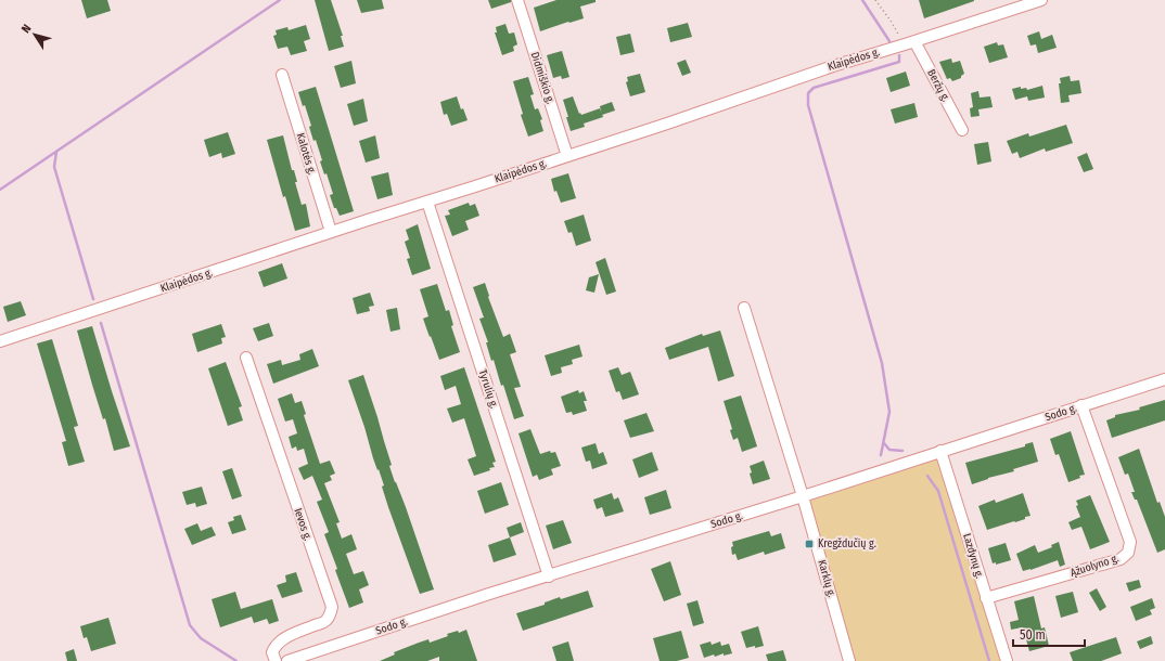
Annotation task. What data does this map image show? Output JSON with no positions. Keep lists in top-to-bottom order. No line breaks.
{"streets":{"street":["Klaipėdos g.","Didmiškio g.","Beržų g.","Kalotės g.","Tyrulių g.","Sodo g.","Ievos g.","Lazdynų g.","Ąžuolyno g.","Karklų g."]},"crossings":[["Klaipėdos g.","Didmiškio g."],["Klaipėdos g.","Beržų g."],["Klaipėdos g.","Kalotės g."],["Klaipėdos g.","Tyrulių g."],["Tyrulių g.","Sodo g."],["Sodo g.","Lazdynų g."],["Sodo g.","Ąžuolyno g."],["Sodo g.","Karklų g."],["Lazdynų g.","Ąžuolyno g."]],"places":{"transit":["Kregždučių g."]},"scale_bar":"50 m","north":"top left"}
